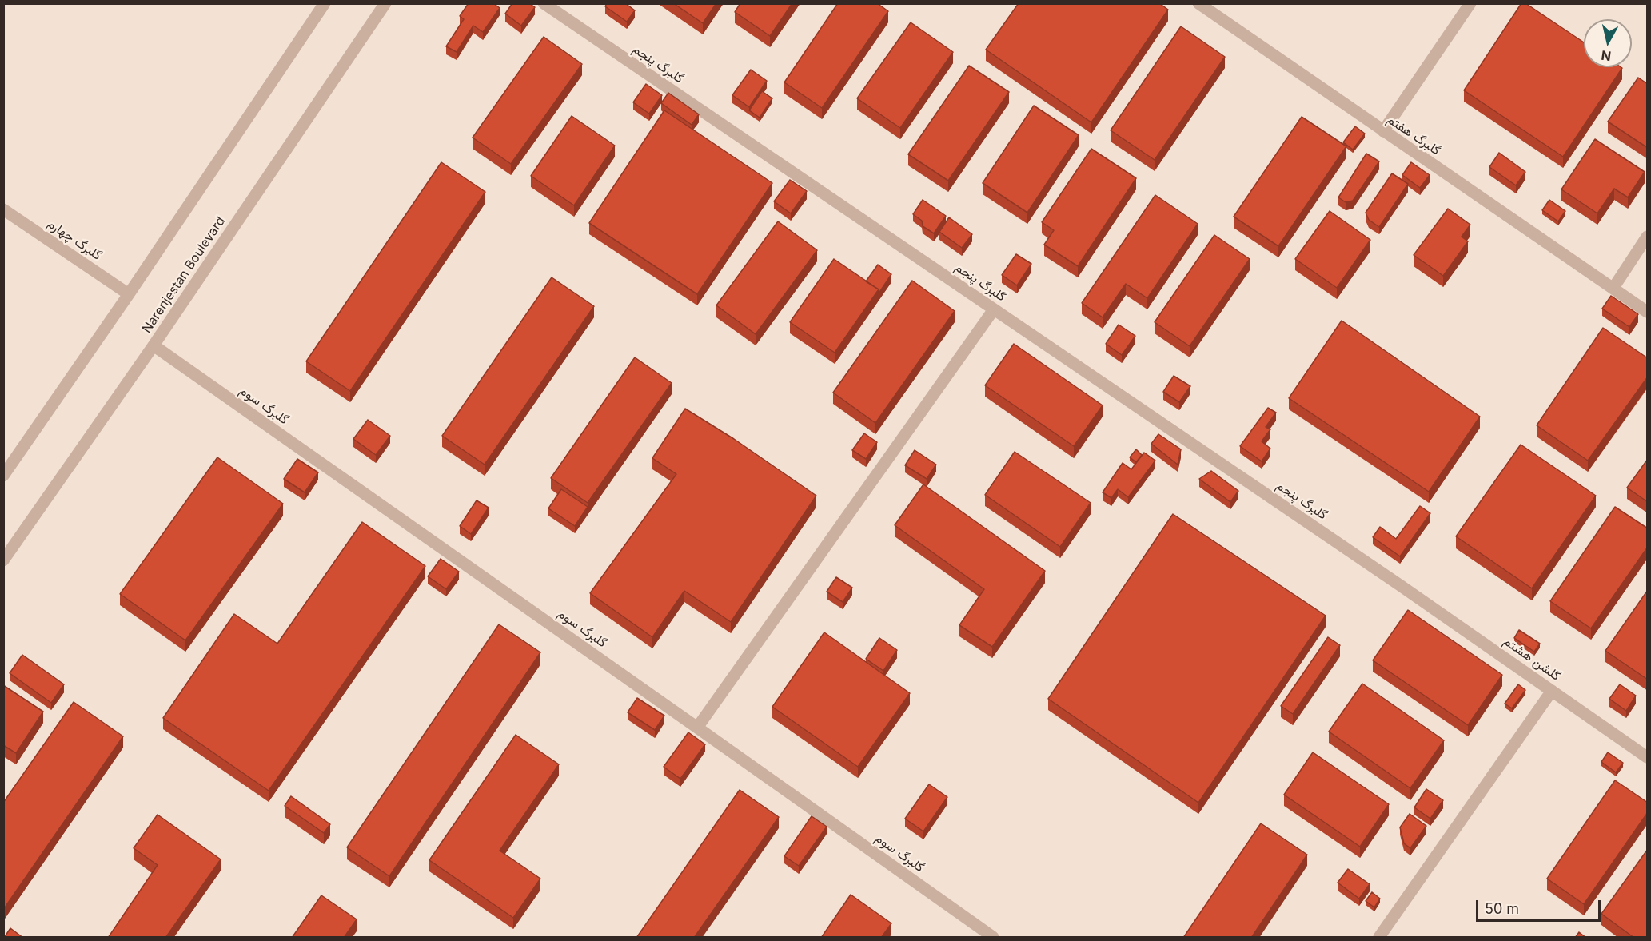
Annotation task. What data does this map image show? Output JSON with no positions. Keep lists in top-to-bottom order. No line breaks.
{"streets":{"street":["گلبرگ پنجم","گلبرگ هفتم","گلبرگ چهارم","Narenjestan Boulevard","گلبرگ سوم","گلشن هشتم"]},"crossings":[["گلبرگ پنجم","گلشن هشتم"],["Narenjestan Boulevard","گلبرگ سوم"]],"scale_bar":"50 m","north":"bottom"}
